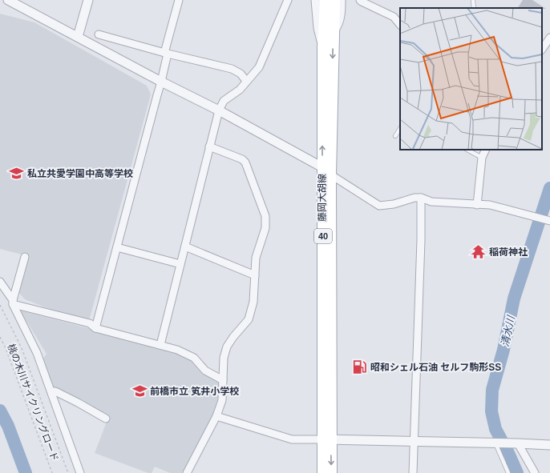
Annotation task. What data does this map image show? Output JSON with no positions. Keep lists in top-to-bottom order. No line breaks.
{"streets":{"main road":["藤岡大胡線","40"],"path":["桃の木川サイクリングロード"]},"water":["清水川"],"places":{"school or university":["私立共愛学園中高等学校","前橋市立 笂井小学校"],"temple":["稲荷神社"],"fuel station":["昭和シェル石油 セルフ駒形SS"]}}
